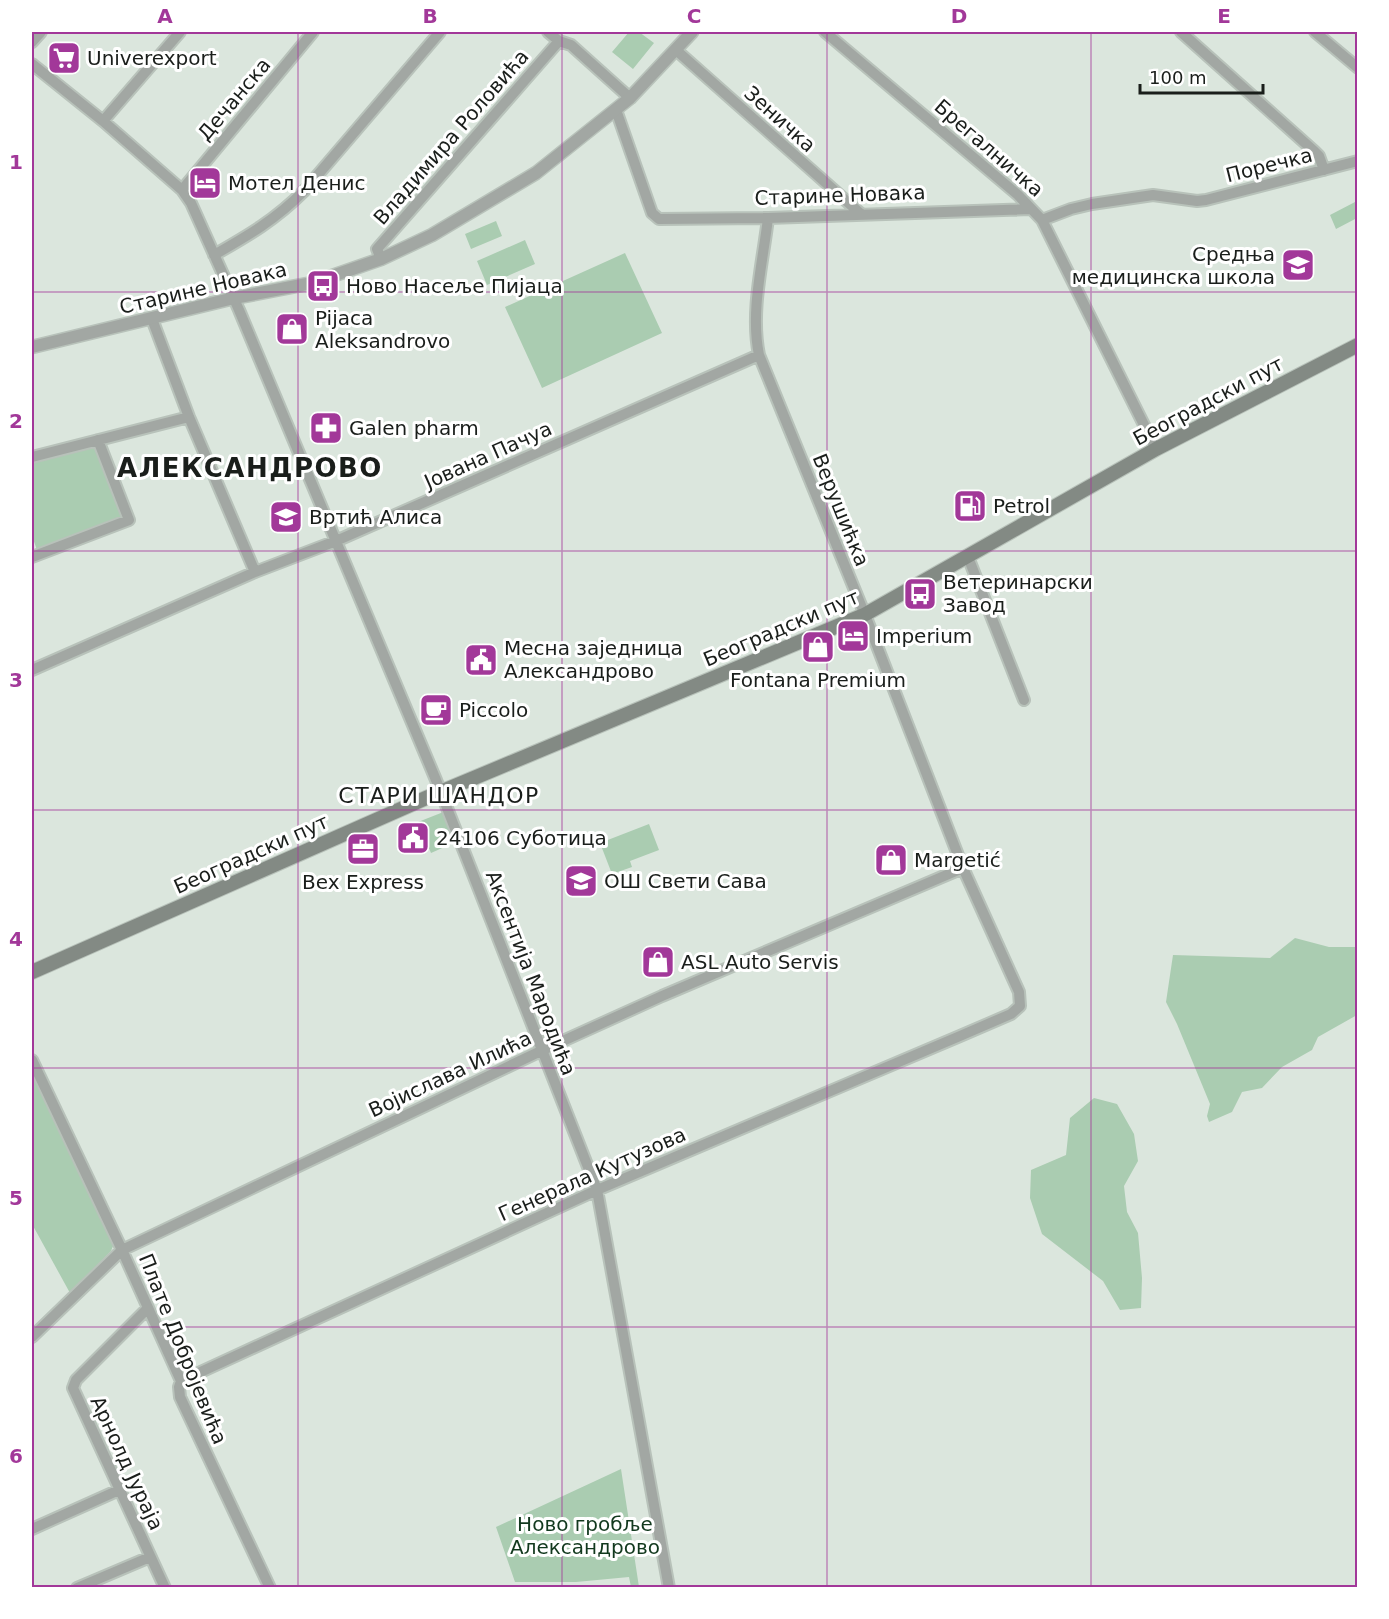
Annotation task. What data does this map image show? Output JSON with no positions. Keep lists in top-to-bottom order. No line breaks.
{"streets":{"main road":["Београдски пут"],"street":["Дечанска","Зеничка","Владимира Роловића","Брегалничка","Поречка","Старине Новака","Јована Пачуа","Верушићка","Аксентија Мародића","Војислава Илића","Генерала Кутузова","Плате Добројевића","Арнолд Јураја"]},"crossings":[["Дечанска","Аксентија Мародића"],["Зеничка","Старине Новака"],["Владимира Роловића","Старине Новака"],["Брегалничка","Поречка"],["Брегалничка","Старине Новака"],["Брегалничка","Београдски пут"],["Старине Новака","Верушићка"],["Старине Новака","Аксентија Мародића"],["Београдски пут","Верушићка"],["Београдски пут","Аксентија Мародића"],["Јована Пачуа","Верушићка"],["Јована Пачуа","Аксентија Мародића"],["Верушићка","Војислава Илића"],["Верушићка","Генерала Кутузова"],["Аксентија Мародића","Војислава Илића"],["Аксентија Мародића","Генерала Кутузова"],["Војислава Илића","Плате Добројевића"],["Генерала Кутузова","Плате Добројевића"],["Плате Добројевића","Арнолд Јураја"]],"districts":["АЛЕКСАНДРОВО","СТАРИ ШАНДОР"],"parks":["Ново гробље Александрово"],"places":{"supermarket":["Univerexport"],"hotel":["Мотел Денис","Imperium"],"school or university":["Средња медицинска школа","Вртић Алиса","ОШ Свети Сава"],"bus stop":["Ново Насеље Пијаца","Ветеринарски Завод"],"shop":["Pijaca Aleksandrovo","Fontana Premium","Margetić","ASL Auto Servis"],"pharmacy":["Galen pharm"],"fuel station":["Petrol"],"public building":["Месна заједница Александрово","24106 Суботица"],"cafe":["Piccolo"],"office":["Bex Express"]},"scale_bar":"100 m","grid":{"columns":["A","B","C","D","E"],"rows":["1","2","3","4","5","6"]}}
